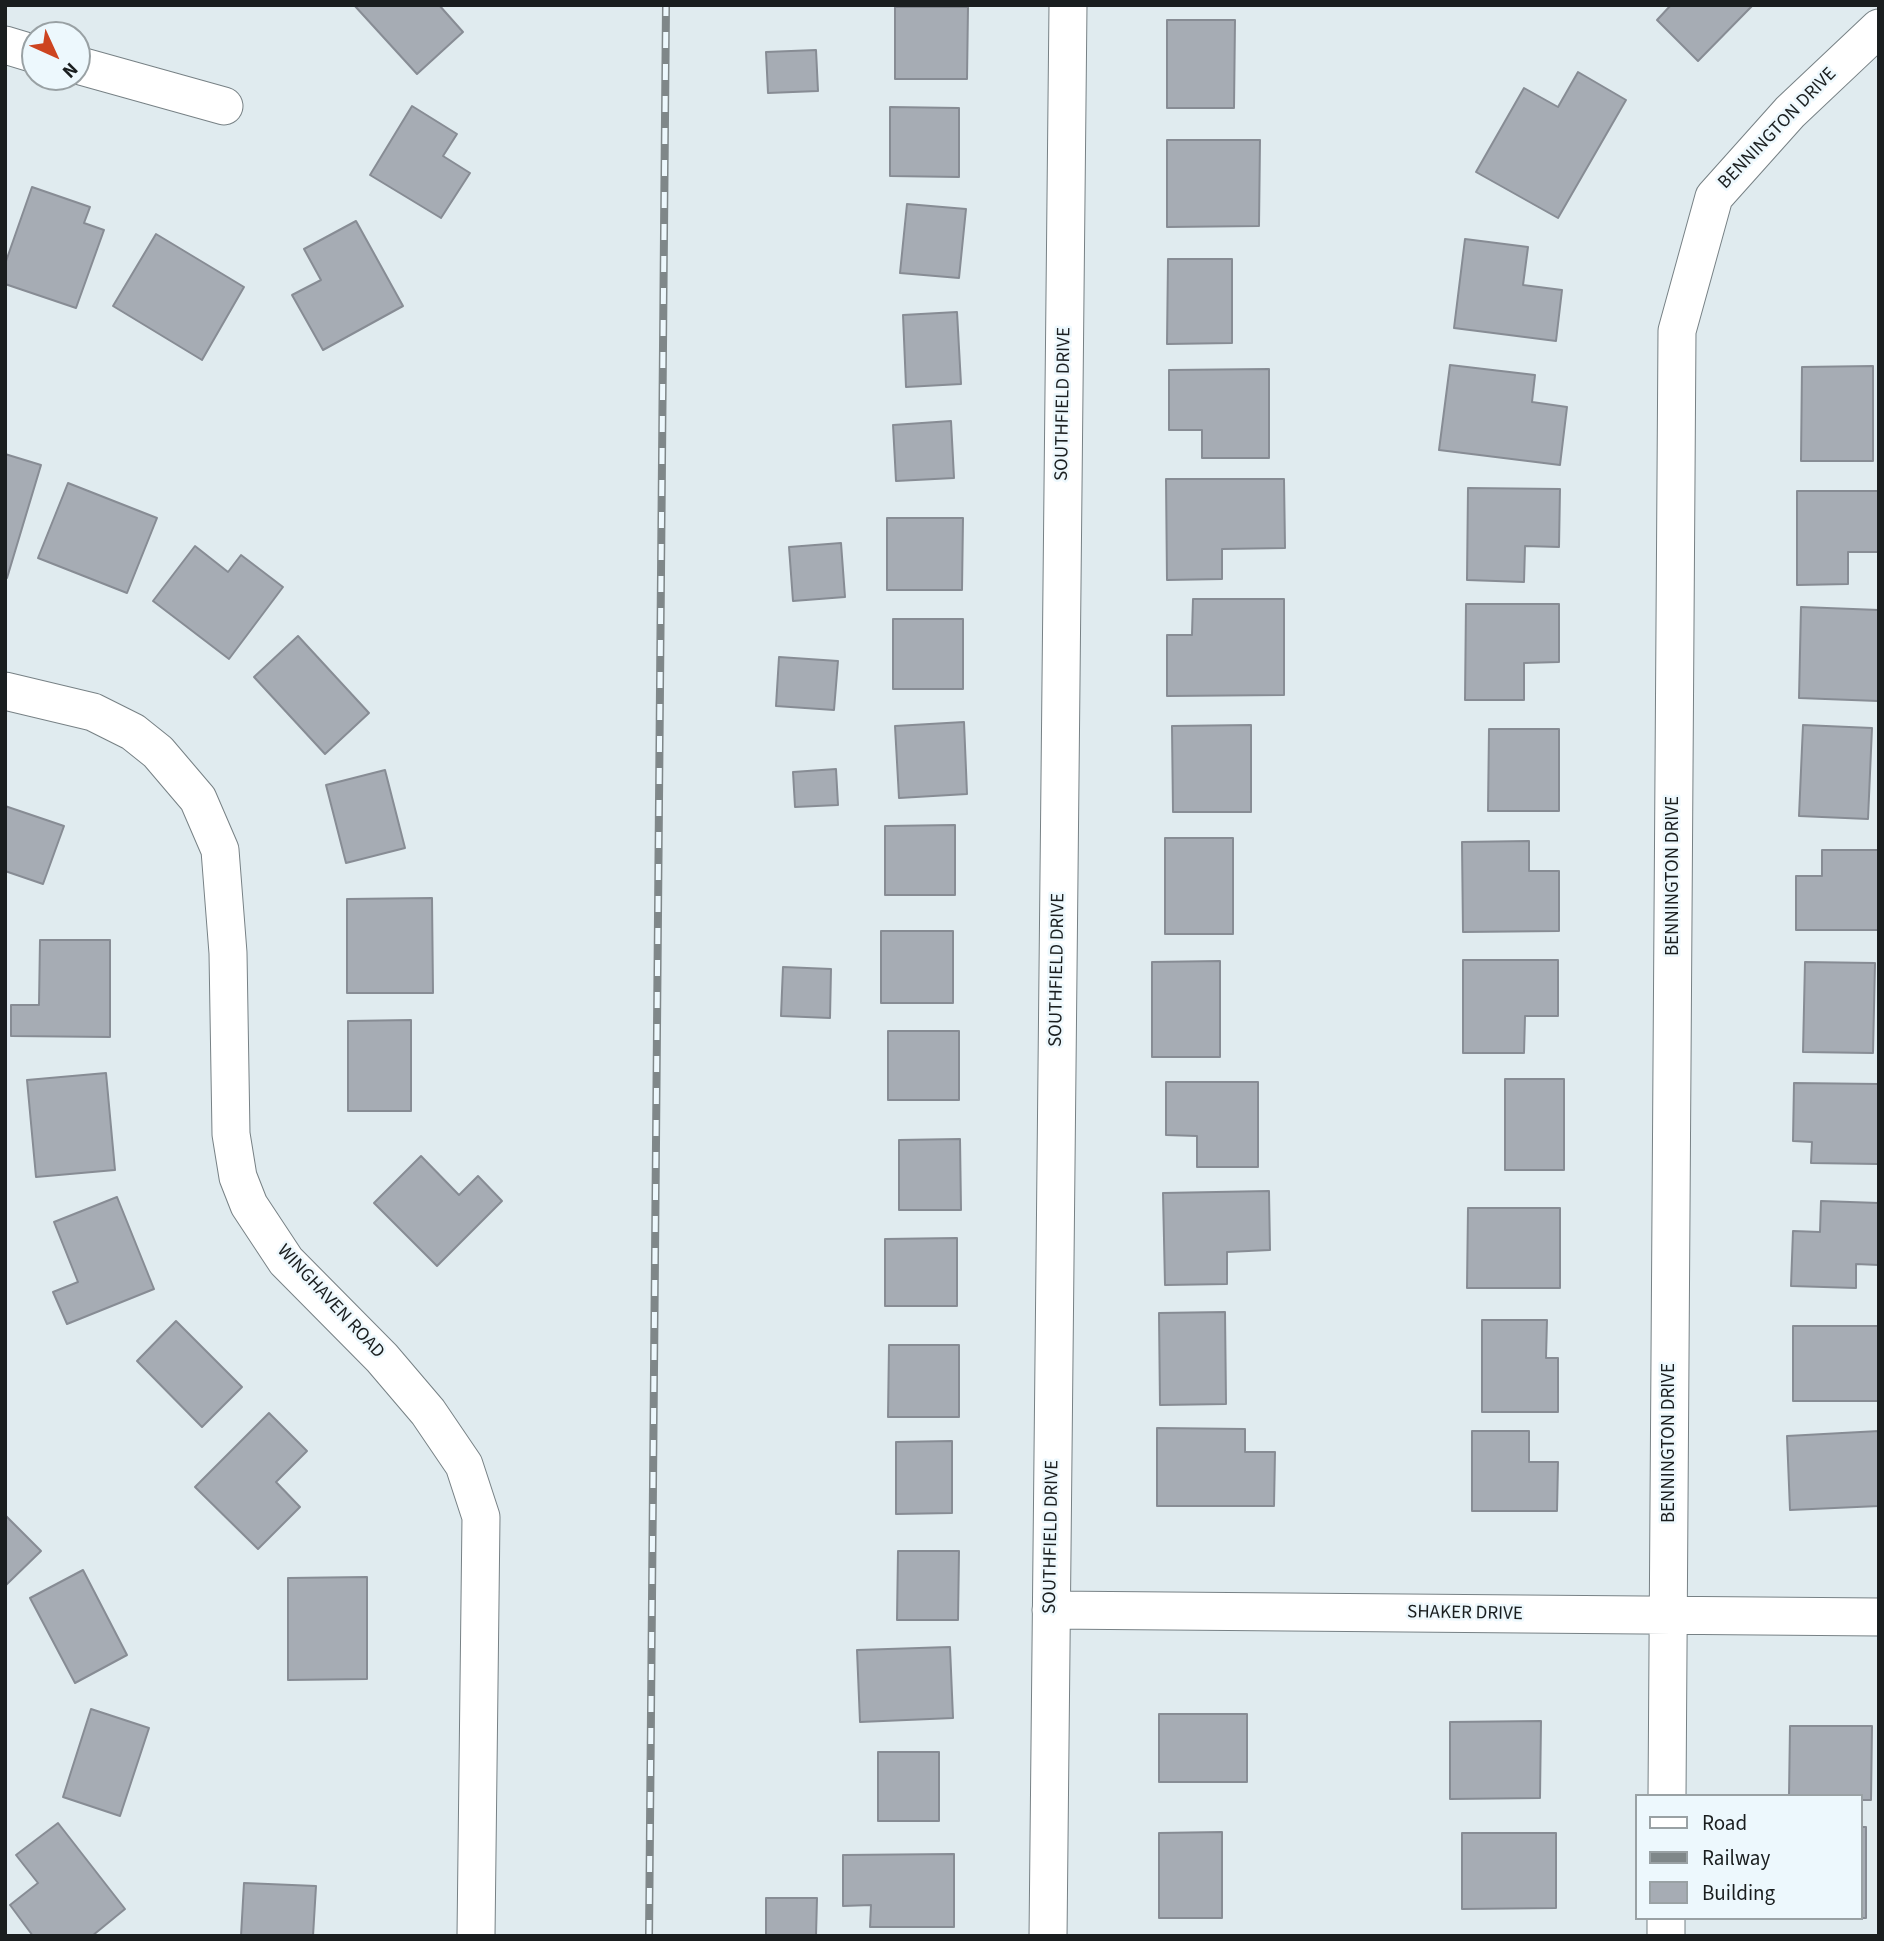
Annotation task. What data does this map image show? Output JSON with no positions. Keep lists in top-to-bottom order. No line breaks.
{"streets":{"street":["BENNINGTON DRIVE","SOUTHFIELD DRIVE","WINGHAVEN ROAD","SHAKER DRIVE"]},"crossings":[["BENNINGTON DRIVE","SHAKER DRIVE"],["SOUTHFIELD DRIVE","SHAKER DRIVE"]],"legend":["Road","Railway","Building"],"north":"bottom right"}
